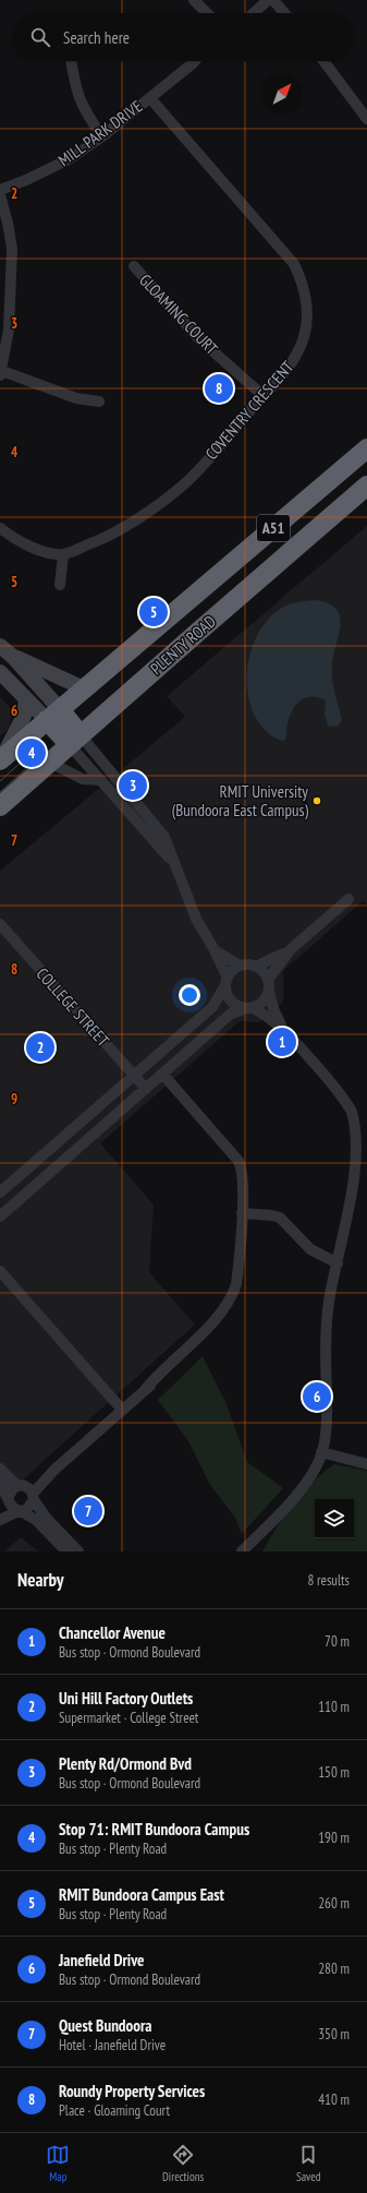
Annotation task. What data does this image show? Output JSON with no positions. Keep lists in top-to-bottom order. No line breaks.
{"streets":{"highway":["A51","PLENTY ROAD"],"street":["MILL PARK DRIVE","GLOAMING COURT","COVENTRY CRESCENT","COLLEGE STREET"]},"crossings":[["MILL PARK DRIVE","COVENTRY CRESCENT"],["GLOAMING COURT","COVENTRY CRESCENT"]],"places":["RMIT University (Bundoora East Campus)"],"north":"top right","page":{"search":"Search here","pins":["8","5","4","3","1","2","6","7"],"heading":["Nearby","8 results"],"list":[{"mark":"1","name":"Chancellor Avenue","note":"Bus stop · Ormond Boulevard","value":"70 m"},{"mark":"2","name":"Uni Hill Factory Outlets","note":"Supermarket · College Street","value":"110 m"},{"mark":"3","name":"Plenty Rd/Ormond Bvd","note":"Bus stop · Ormond Boulevard","value":"150 m"},{"mark":"4","name":"Stop 71: RMIT Bundoora Campus","note":"Bus stop · Plenty Road","value":"190 m"},{"mark":"5","name":"RMIT Bundoora Campus East","note":"Bus stop · Plenty Road","value":"260 m"},{"mark":"6","name":"Janefield Drive","note":"Bus stop · Ormond Boulevard","value":"280 m"},{"mark":"7","name":"Quest Bundoora","note":"Hotel · Janefield Drive","value":"350 m"},{"mark":"8","name":"Roundy Property Services","note":"Place · Gloaming Court","value":"410 m"}],"nav":["Map","Directions","Saved"]},"grid":{"rows":["2","3","4","5","6","7","8","9"]}}
